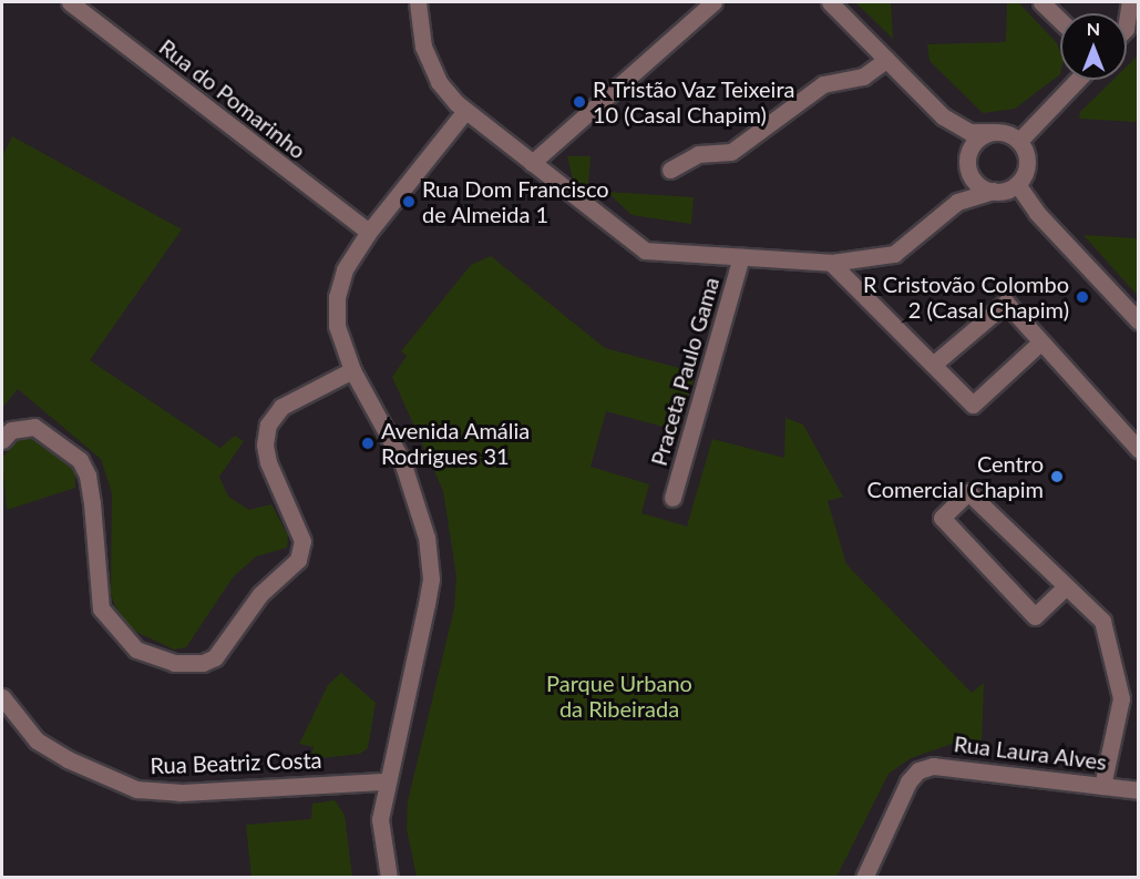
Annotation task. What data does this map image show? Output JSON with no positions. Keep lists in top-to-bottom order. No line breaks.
{"streets":{"street":["Rua do Pomarinho","Praceta Paulo Gama","Rua Laura Alves","Rua Beatriz Costa"]},"parks":["Parque Urbano da Ribeirada"],"places":["R Tristão Vaz Teixeira 10 (Casal Chapim)","Rua Dom Francisco de Almeida 1","R Cristovão Colombo 2 (Casal Chapim)","Avenida Amália Rodrigues 31","Centro Comercial Chapim"],"north":"top"}
